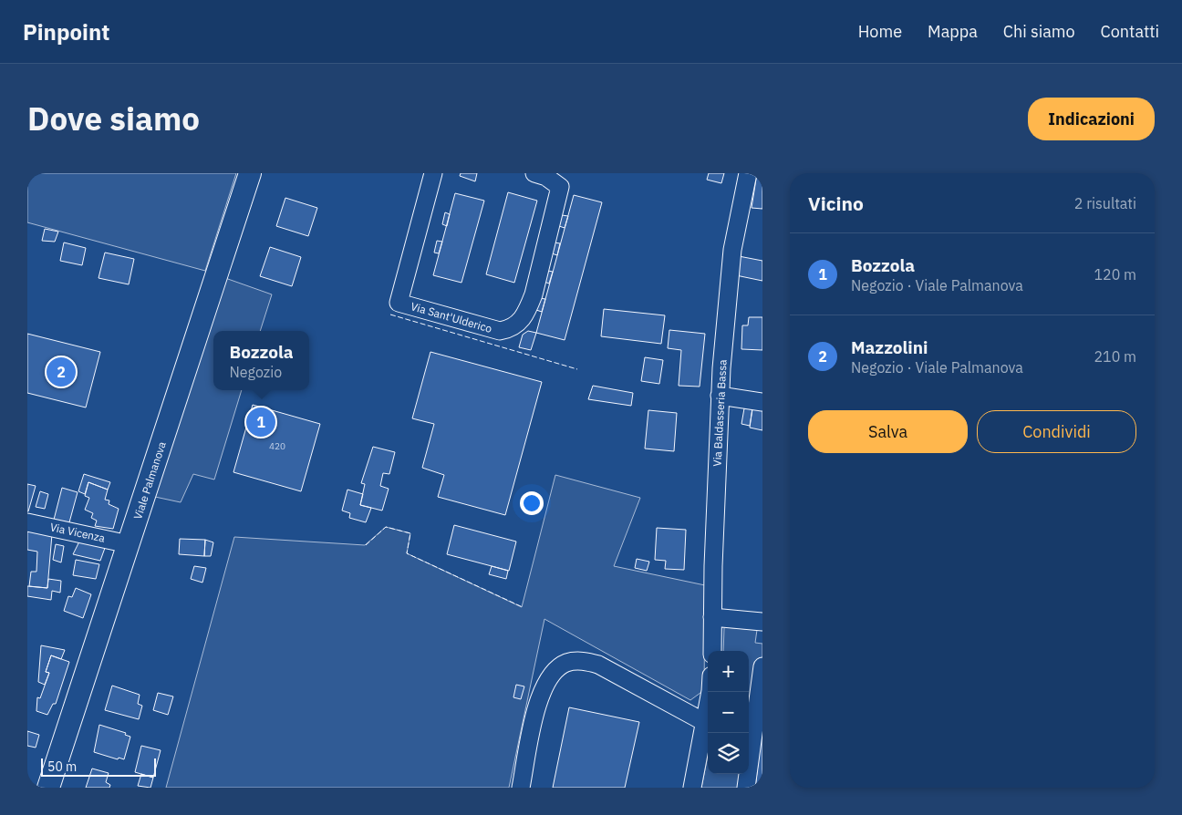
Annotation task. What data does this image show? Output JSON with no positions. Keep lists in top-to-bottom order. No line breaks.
{"streets":{"main road":["Viale Palmanova"],"street":["Via Sant'Ulderico","Via Baldasseria Bassa","Via Vicenza"]},"crossings":[["Viale Palmanova","Via Vicenza"]],"house_numbers":["420"],"scale_bar":"50 m","page":{"header":"Pinpoint","nav":["Home","Mappa","Chi siamo","Contatti"],"title":"Dove siamo","buttons":["Indicazioni",["Salva","Condividi"]],"heading":["Vicino","2 risultati"],"list":[{"mark":"1","name":"Bozzola","note":"Negozio · Viale Palmanova","value":"120 m"},{"mark":"2","name":"Mazzolini","note":"Negozio · Viale Palmanova","value":"210 m"}],"popup":["Bozzola","Negozio"],"pins":["2","1"],"map_buttons":["+","−"],"scale":"50 m"}}
